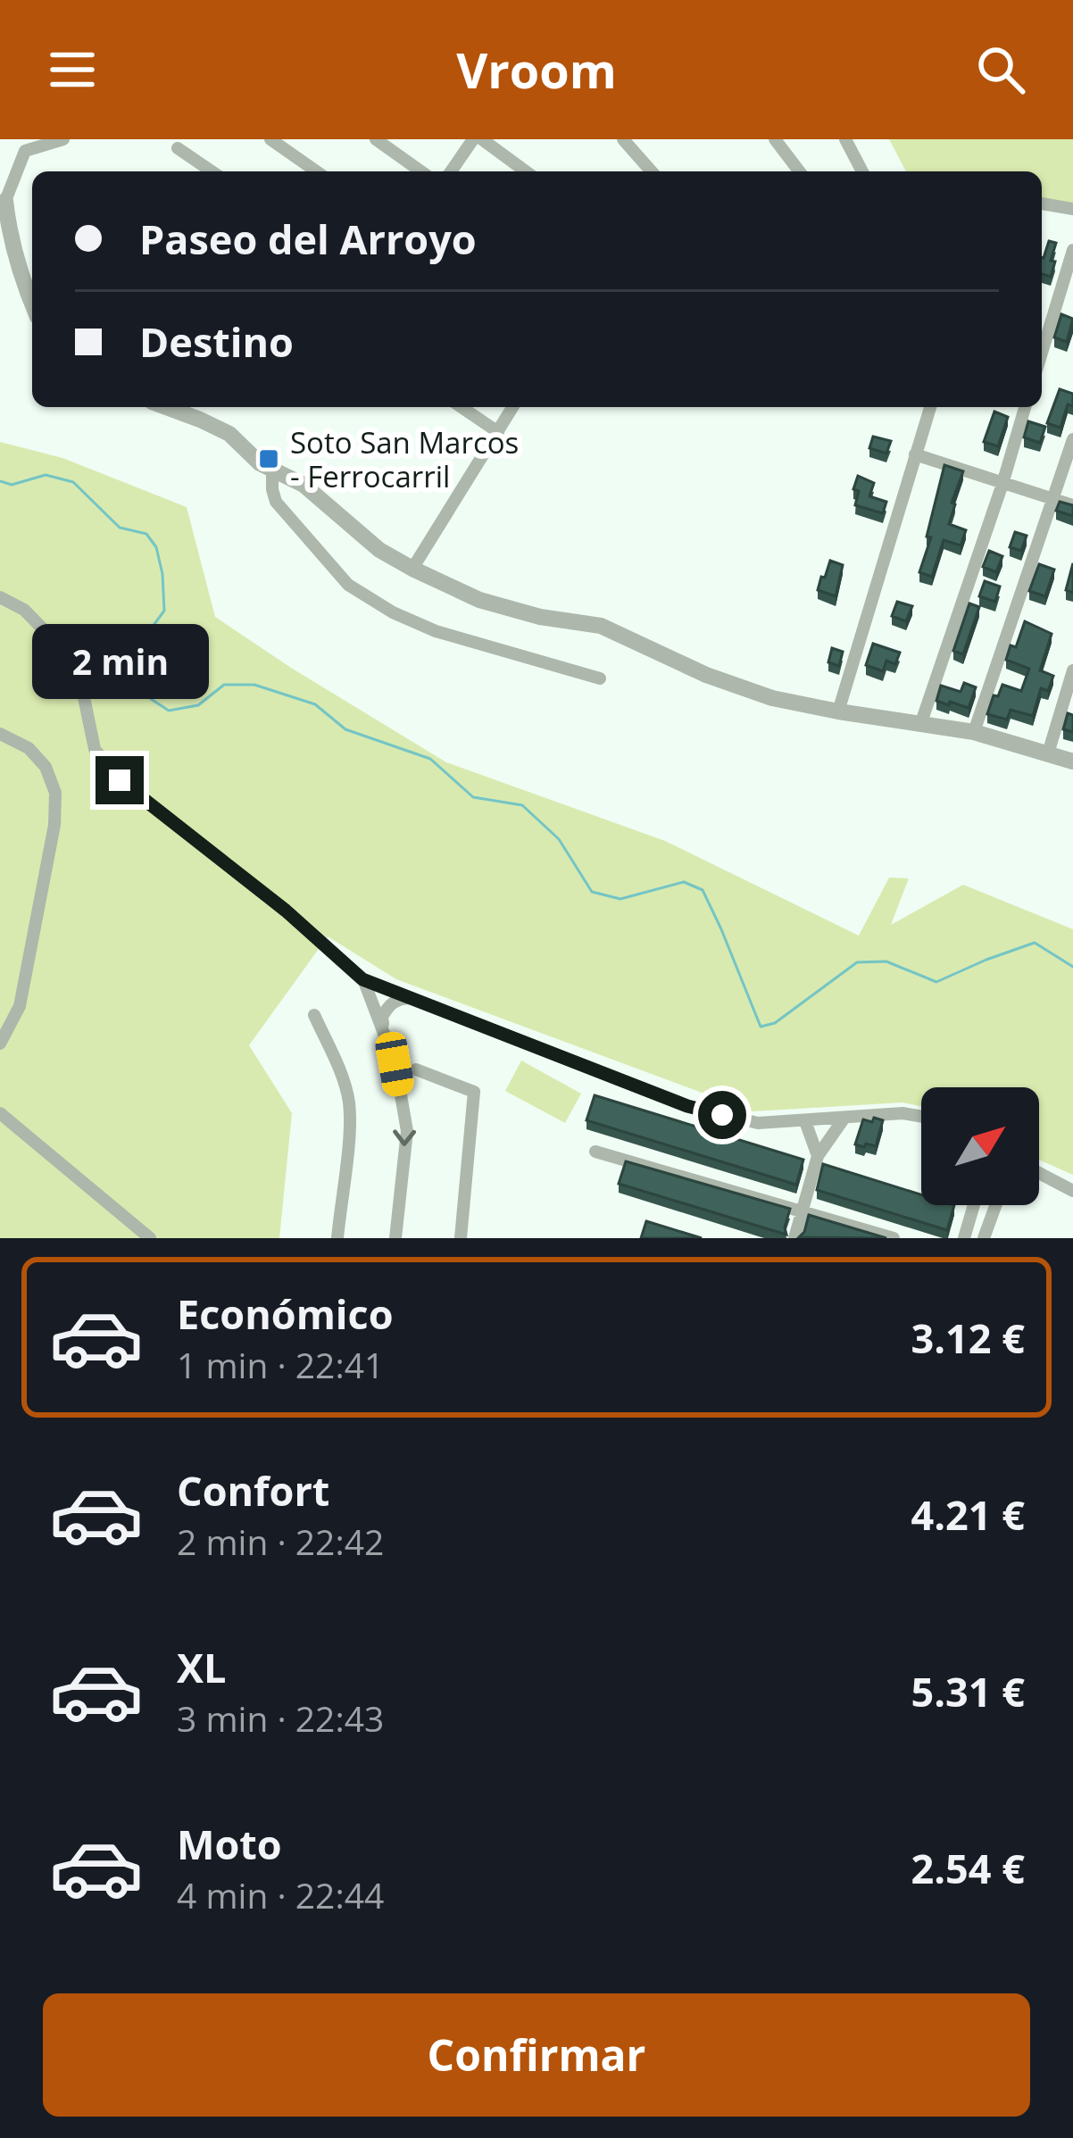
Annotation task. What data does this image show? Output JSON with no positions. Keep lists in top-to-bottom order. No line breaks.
{"places":{"transit":["Soto San Marcos - Ferrocarril"]},"north":"top right","page":{"header":"Vroom","banner":["Paseo del Arroyo","Destino"],"bubble":"2 min","list":[{"name":"Económico","note":"1 min · 22:41","value":"3.12 €"},{"name":"Confort","note":"2 min · 22:42","value":"4.21 €"},{"name":"XL","note":"3 min · 22:43","value":"5.31 €"},{"name":"Moto","note":"4 min · 22:44","value":"2.54 €"}],"buttons":"Confirmar"}}
